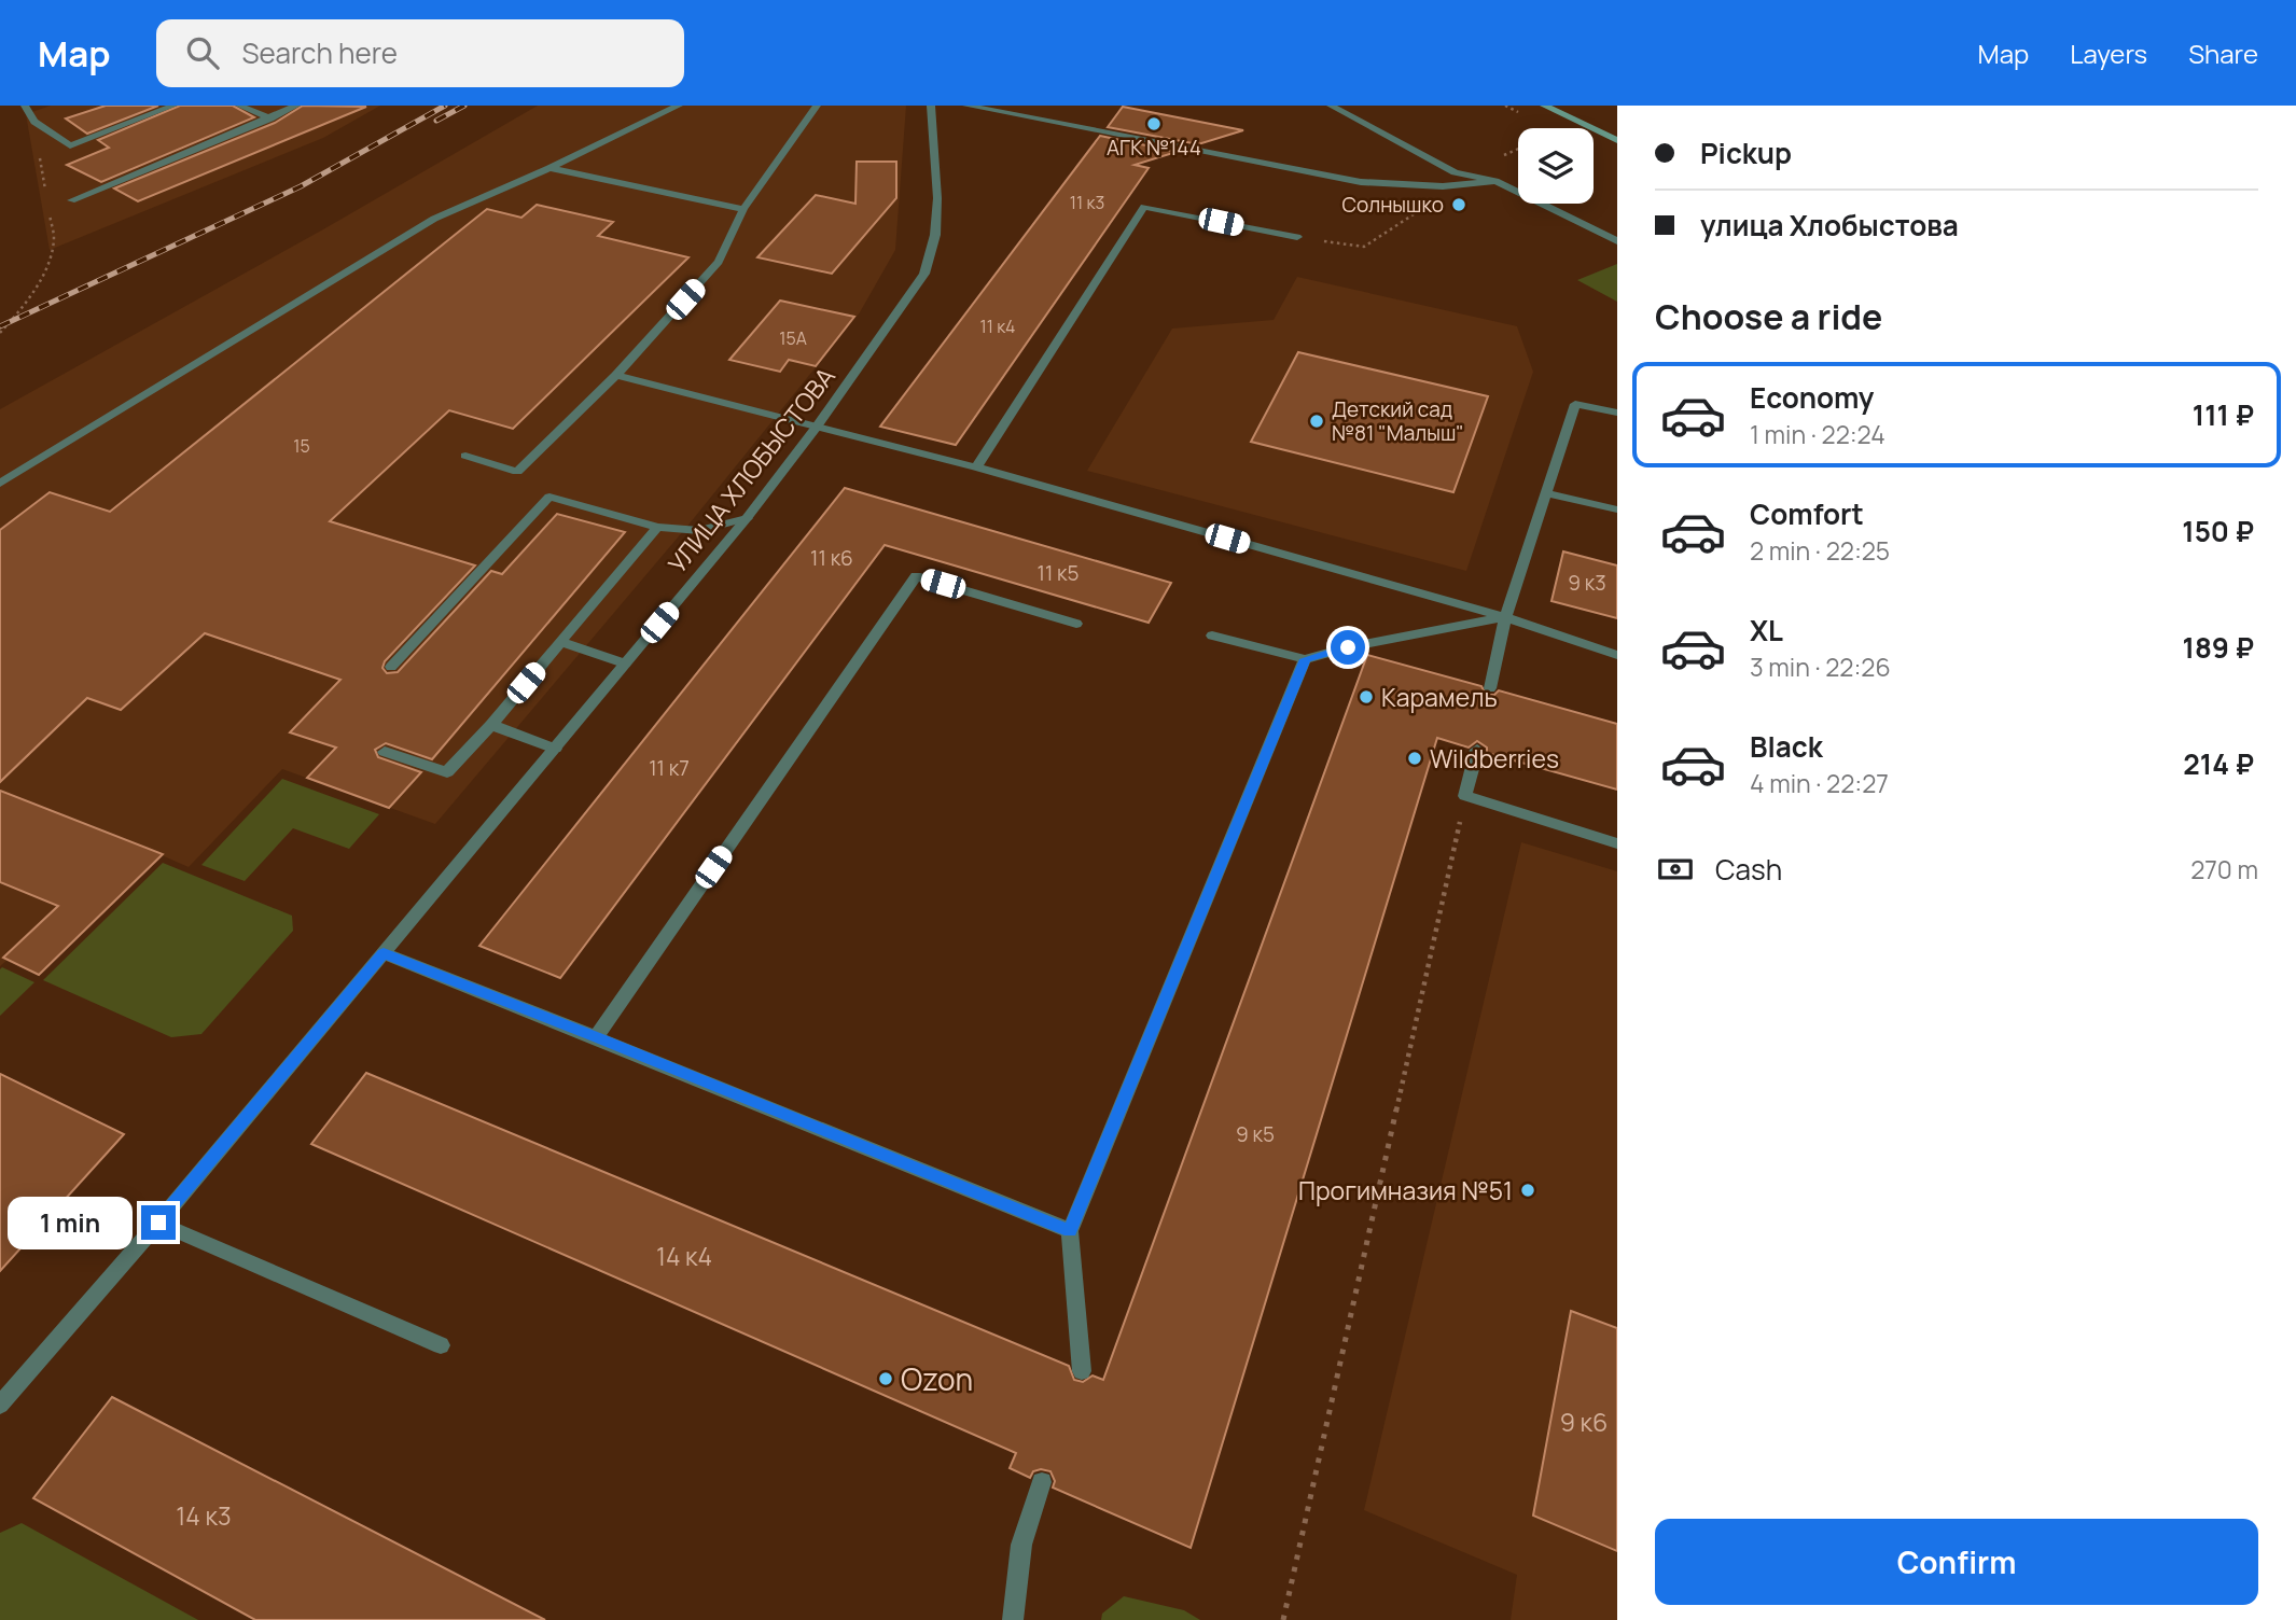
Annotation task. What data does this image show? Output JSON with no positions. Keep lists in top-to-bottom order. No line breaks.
{"streets":{"street":["УЛИЦА ХЛОБЫСТОВА"]},"places":["АГК №144","Солнышко","Детский сад №81 \"Малыш\"","Карамель","Wildberries","Прогимназия №51","Ozon"],"house_numbers":["11 к3","11 к4","15А","15","11 к6","11 к5","9 к3","11 к7","9 к5","14 к4","9 к6","14 к3"],"page":{"header":"Map","search":"Search here","nav":["Map","Layers","Share"],"banner":["Pickup","улица Хлобыстова"],"heading":"Choose a ride","list":[{"name":"Economy","note":"1 min · 22:24","value":"111 ₽"},{"name":"Comfort","note":"2 min · 22:25","value":"150 ₽"},{"name":"XL","note":"3 min · 22:26","value":"189 ₽"},{"name":"Black","note":"4 min · 22:27","value":"214 ₽"}],"pay":["Cash","270 m"],"bubble":"1 min","buttons":"Confirm"}}
